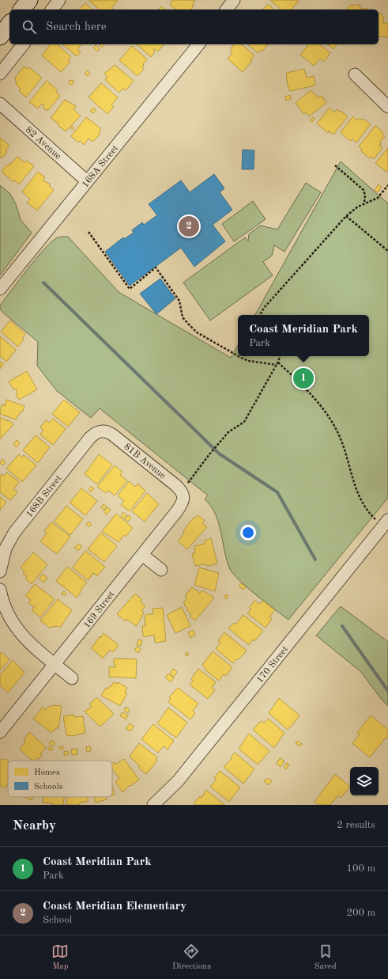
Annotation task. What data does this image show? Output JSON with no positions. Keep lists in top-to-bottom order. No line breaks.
{"streets":{"street":["82 Avenue","168A Street","81B Avenue","168B Street","169 Street","170 Street"]},"crossings":[["82 Avenue","168A Street"],["81B Avenue","168B Street"],["81B Avenue","169 Street"]],"legend":["Homes","Schools"],"page":{"search":"Search here","pins":["2","1"],"popup":["Coast Meridian Park","Park"],"heading":["Nearby","2 results"],"list":[{"mark":"1","name":"Coast Meridian Park","note":"Park","value":"100 m"},{"mark":"2","name":"Coast Meridian Elementary","note":"School","value":"200 m"}],"nav":["Map","Directions","Saved"]}}
